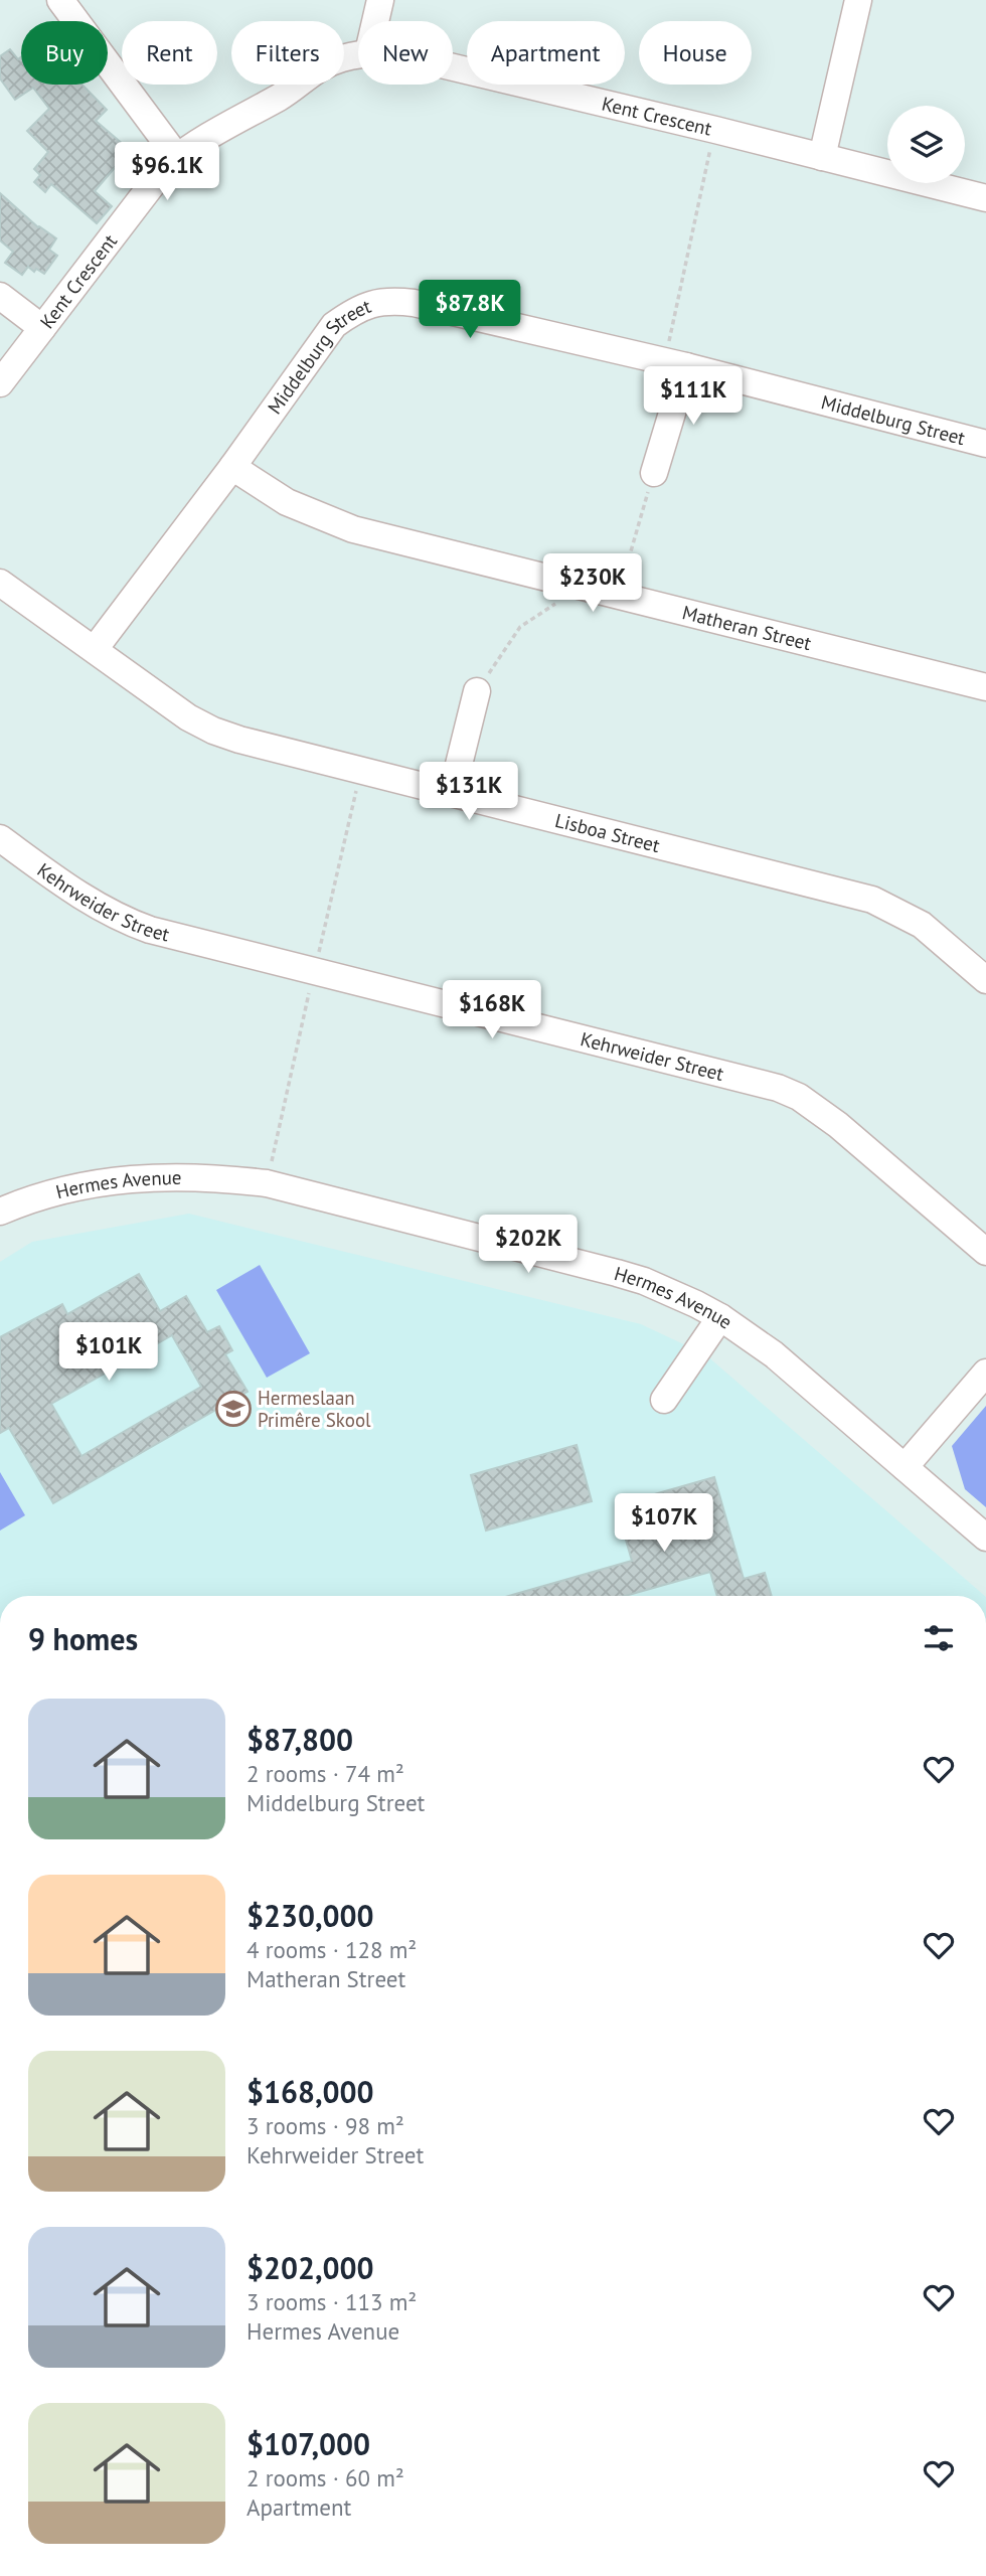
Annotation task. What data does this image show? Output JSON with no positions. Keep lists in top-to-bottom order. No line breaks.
{"streets":{"street":["Kent Crescent","Middelburg Street","Matheran Street","Lisboa Street","Kehrweider Street","Hermes Avenue"]},"crossings":[["Middelburg Street","Matheran Street"],["Middelburg Street","Lisboa Street"]],"places":{"school or university":["Hermeslaan Primêre Skool"]},"page":{"chip":["Buy","Rent","Filters","New","Apartment","House"],"price":["$96.1K","$87.8K","$111K","$230K","$131K","$168K","$202K","$101K","$107K"],"heading":"9 homes","list":[{"name":"$87,800","note":"2 rooms · 74 m² · Middelburg Street"},{"name":"$230,000","note":"4 rooms · 128 m² · Matheran Street"},{"name":"$168,000","note":"3 rooms · 98 m² · Kehrweider Street"},{"name":"$202,000","note":"3 rooms · 113 m² · Hermes Avenue"},{"name":"$107,000","note":"2 rooms · 60 m² · Apartment"}]}}
